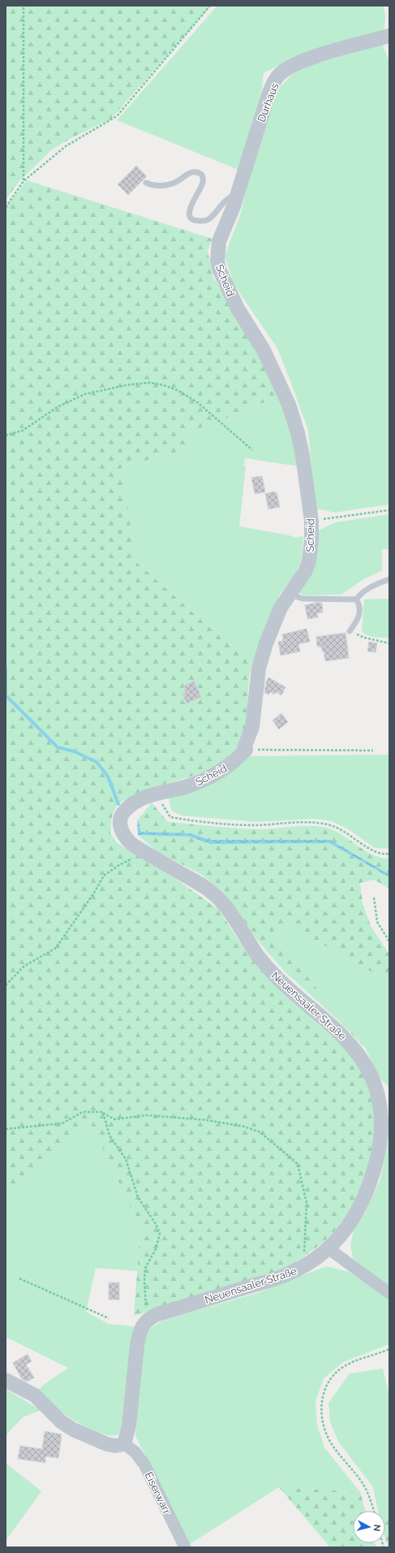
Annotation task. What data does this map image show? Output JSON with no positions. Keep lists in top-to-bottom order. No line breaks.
{"streets":{"street":["Durhaus","Scheid","Neuensaaler Straße","Eiserwarr"]},"crossings":[["Durhaus","Scheid"],["Scheid","Neuensaaler Straße"]],"north":"right"}
